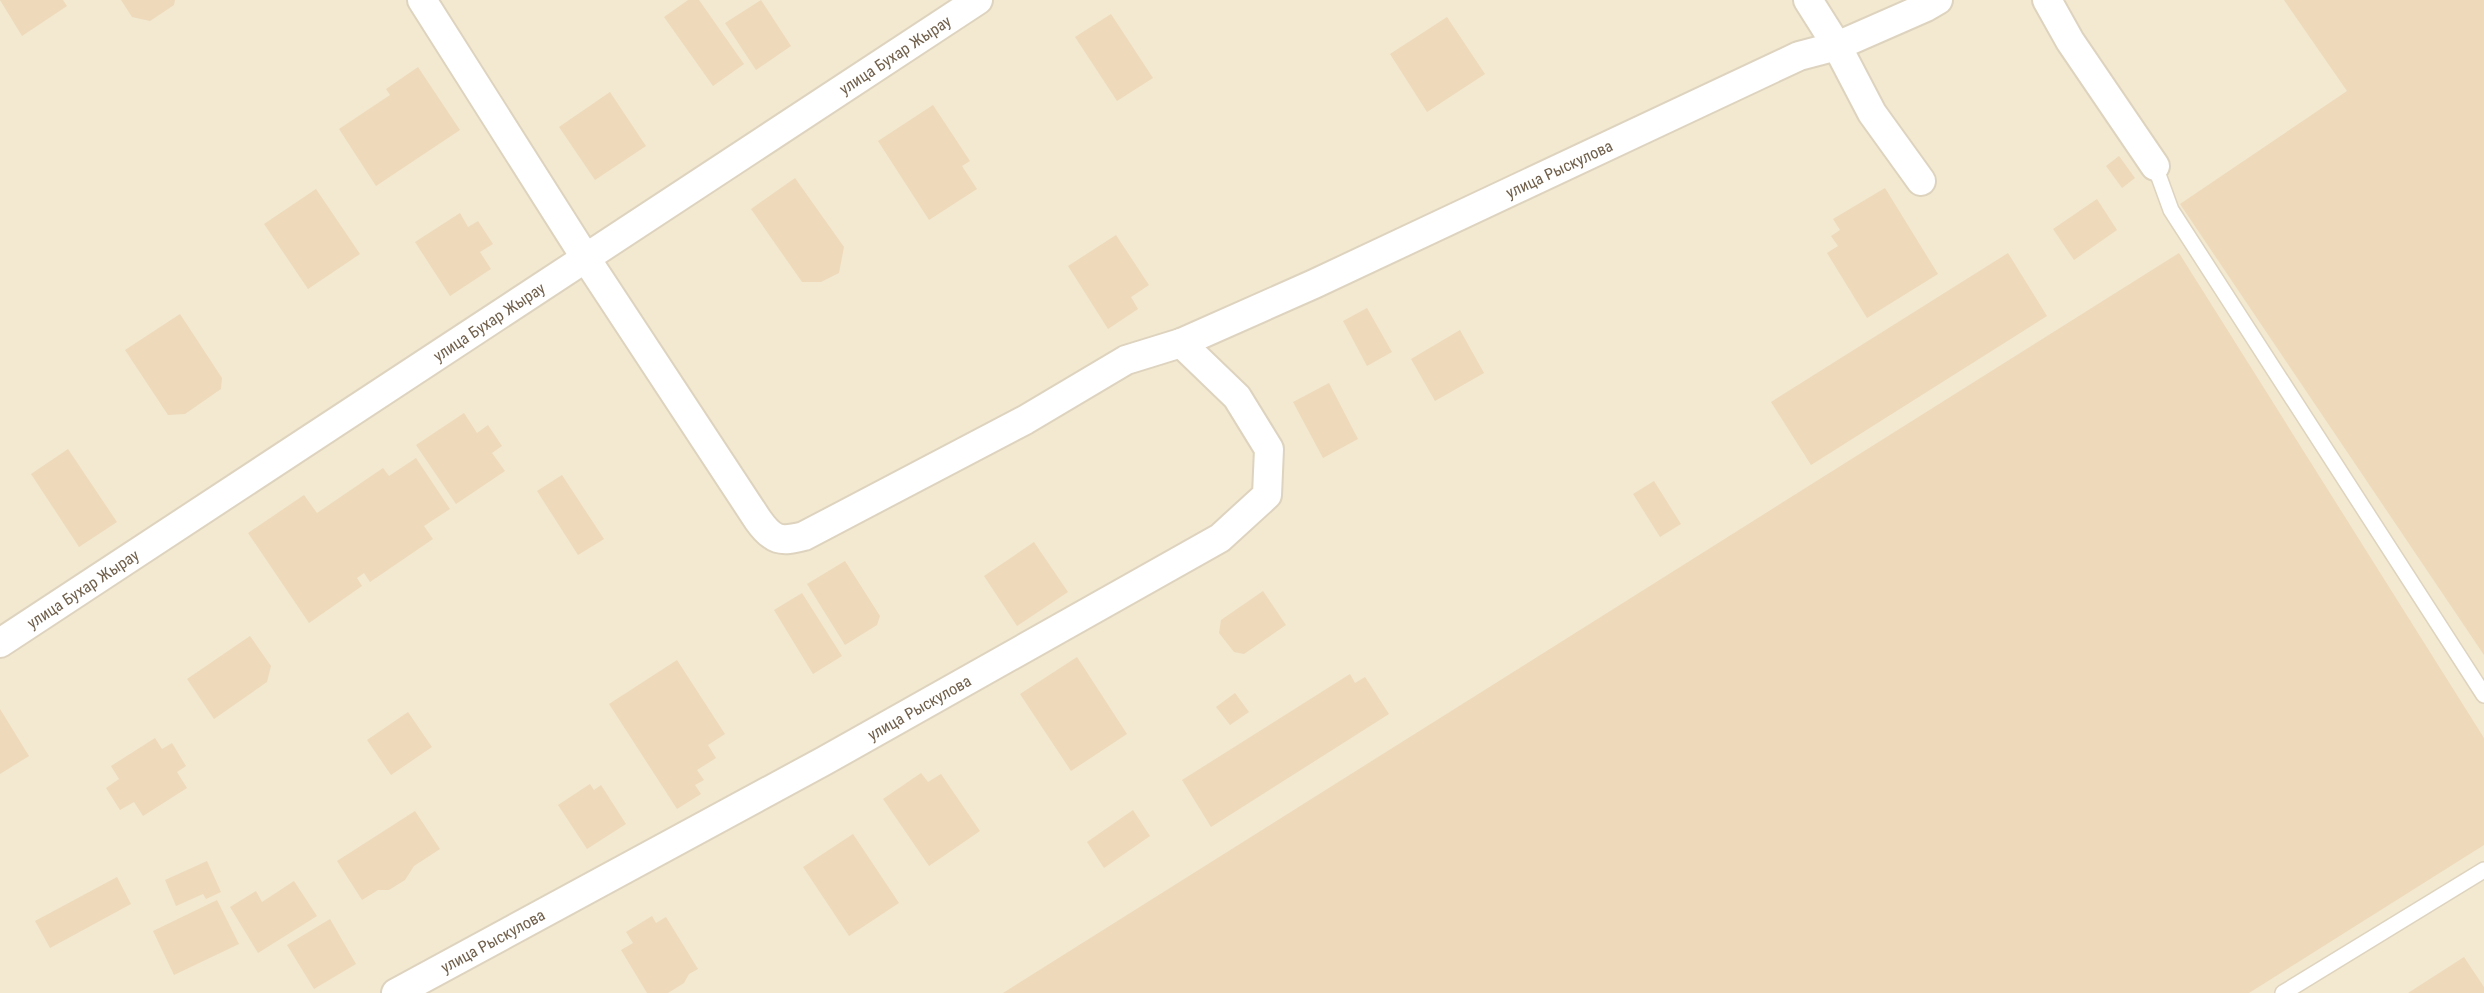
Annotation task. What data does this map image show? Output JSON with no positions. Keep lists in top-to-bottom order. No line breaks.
{"streets":{"street":["улица Бухар Жырау","улица Рыскулова"]},"crossings":[["улица Бухар Жырау","улица Рыскулова"]]}
